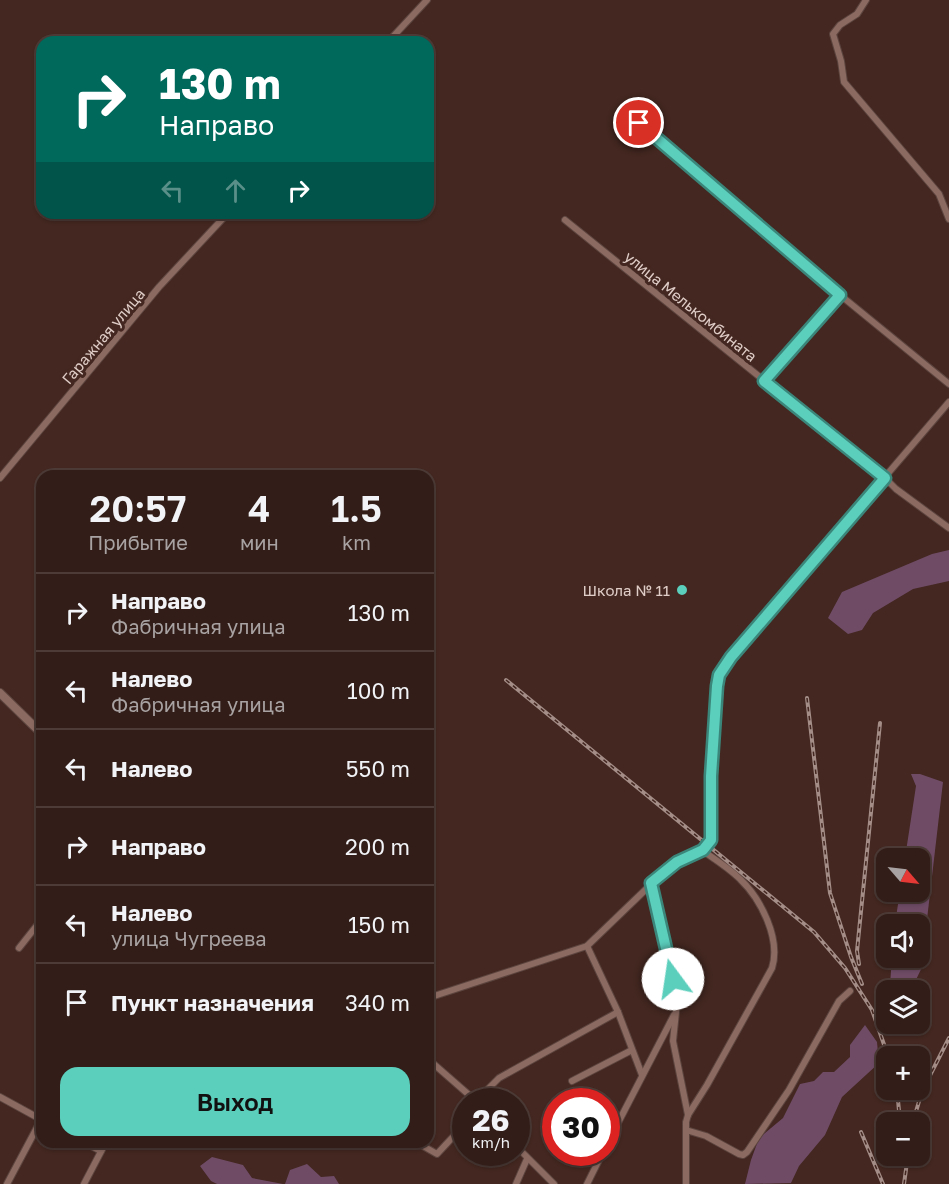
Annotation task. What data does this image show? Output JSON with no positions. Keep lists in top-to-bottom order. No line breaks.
{"streets":{"street":["улица Мелькомбината","Гаражная улица"]},"places":["Школа № 11"],"north":"bottom right","page":{"turn":["130 m","Направо"],"eta":["20:57","Прибытие","4","мин","1.5","km"],"list":[{"name":"Направо","note":"Фабричная улица","value":"130 m"},{"name":"Налево","note":"Фабричная улица","value":"100 m"},{"name":"Налево","value":"550 m"},{"name":"Направо","value":"200 m"},{"name":"Налево","note":"улица Чугреева","value":"150 m"},{"name":"Пункт назначения","value":"340 m"}],"map_buttons":["+","−"],"buttons":"Выход","speed":"26 km/h","limit":"30"}}
